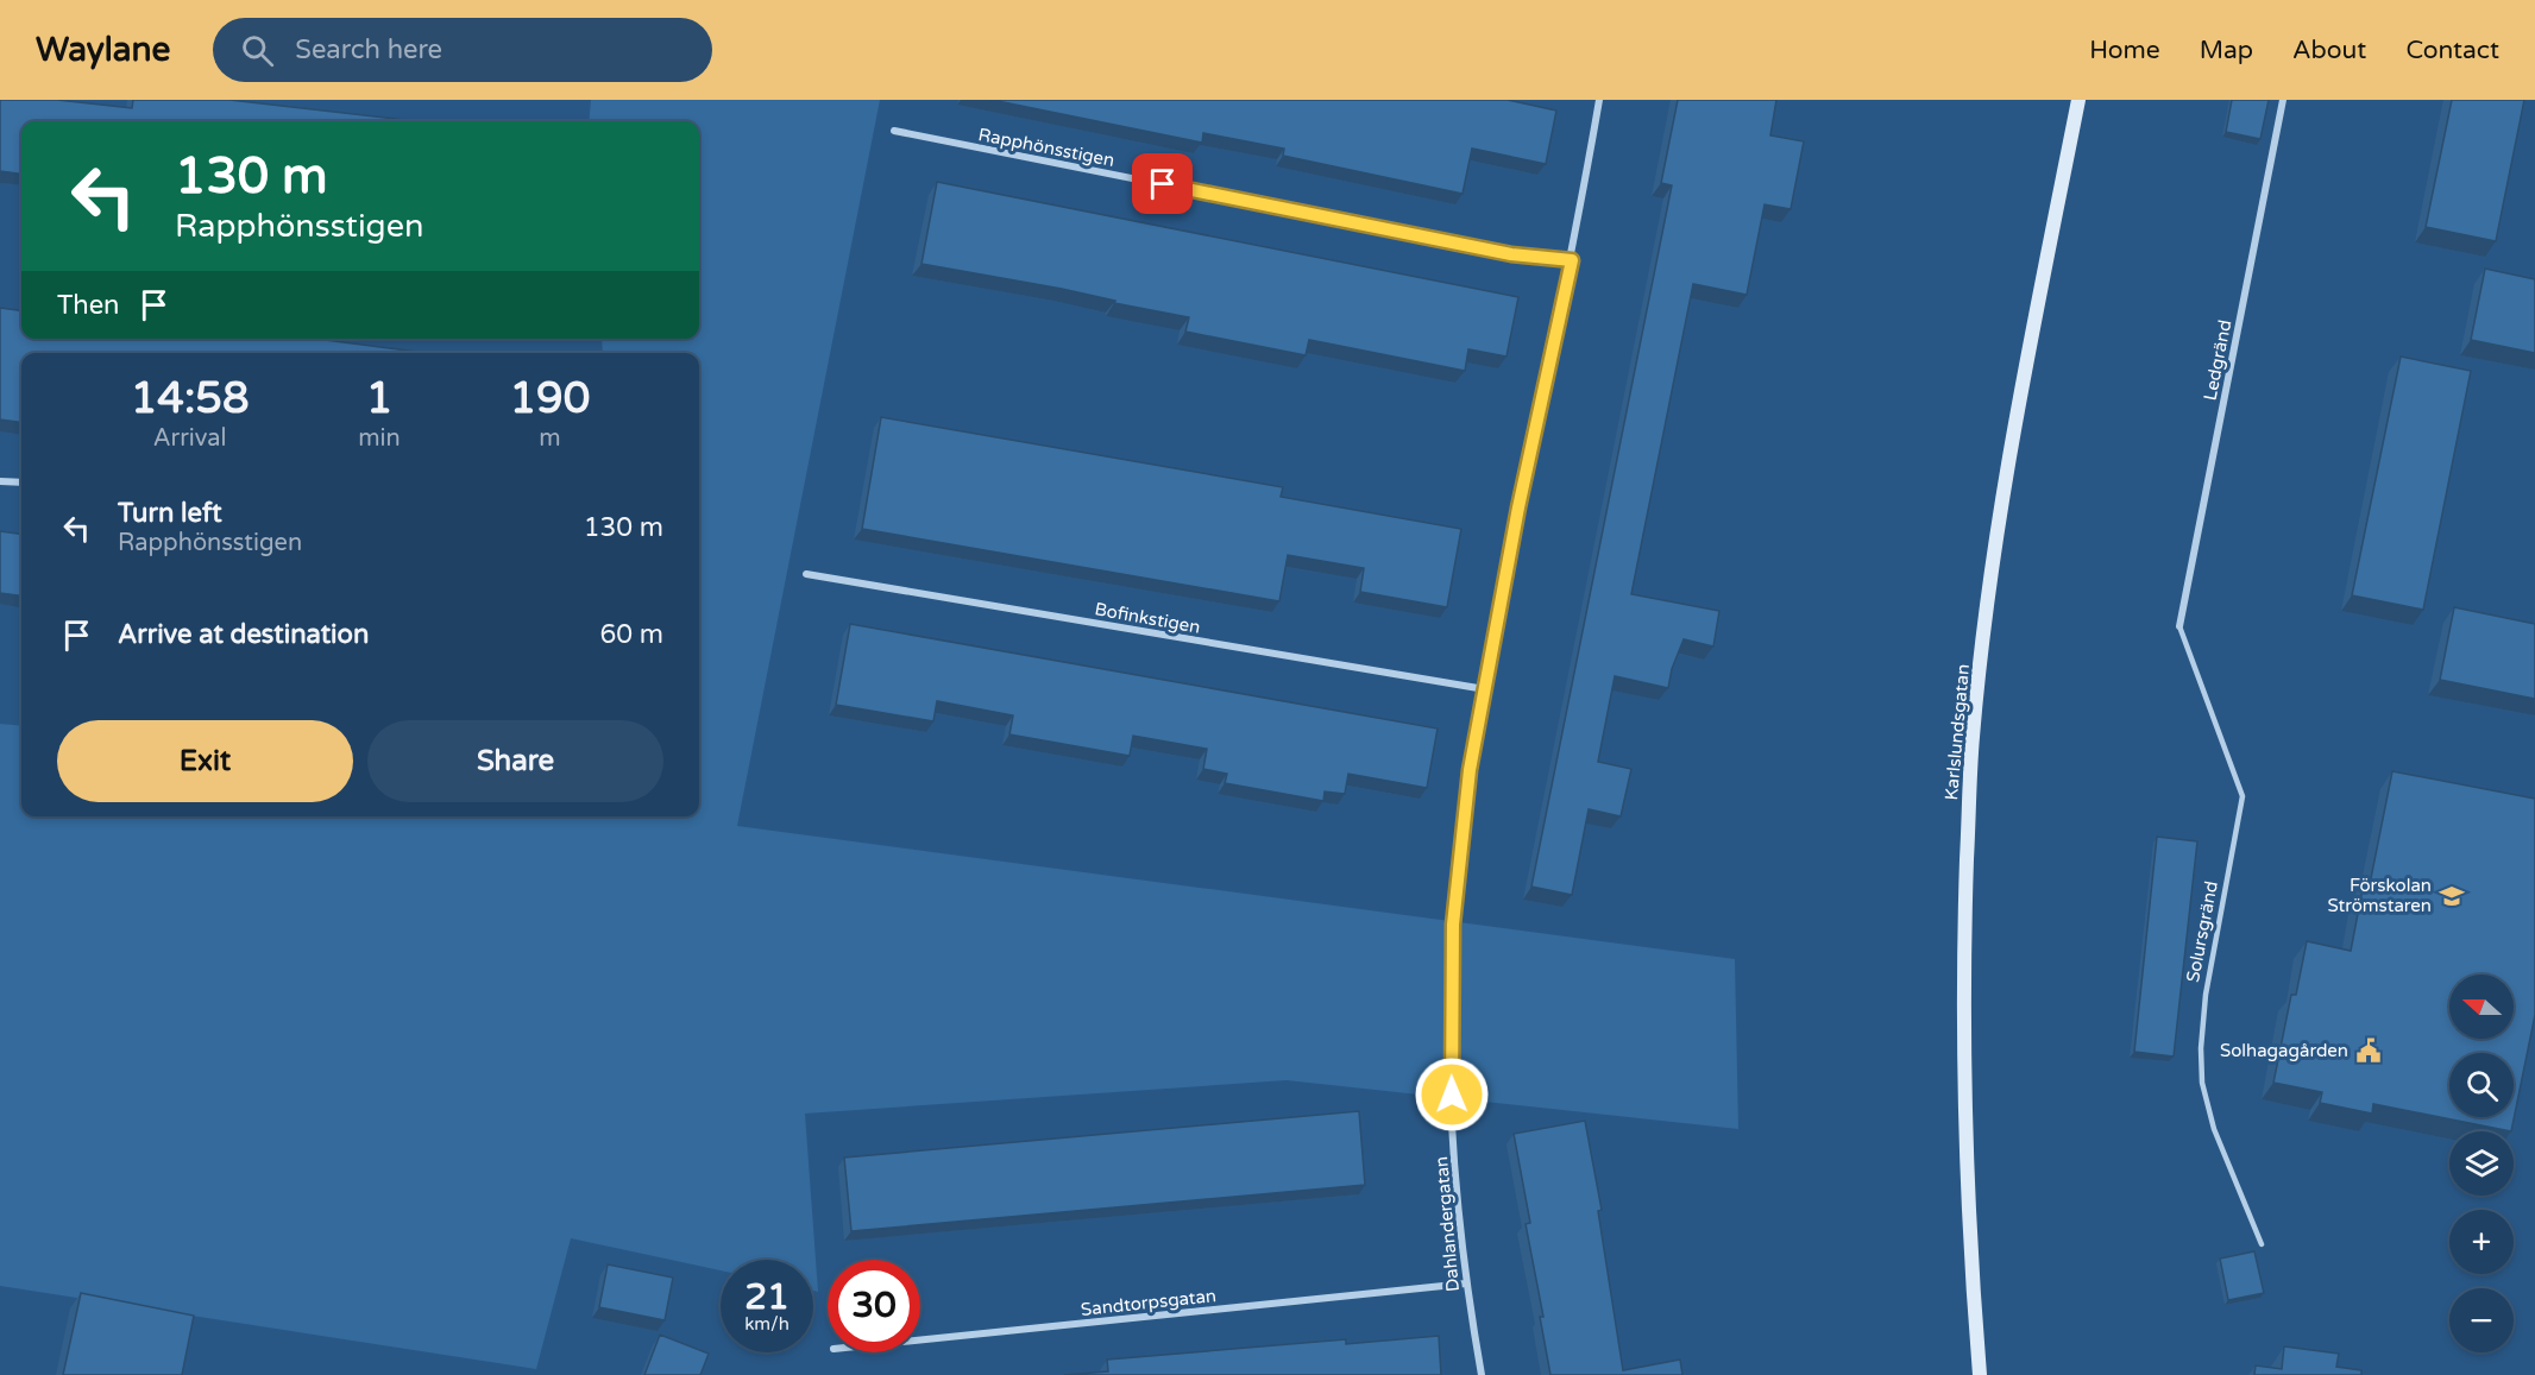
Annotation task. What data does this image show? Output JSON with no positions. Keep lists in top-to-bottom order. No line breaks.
{"streets":{"main road":["Karlslundsgatan"],"street":["Rapphönsstigen","Ledgränd","Bofinkstigen","Dahlandergatan","Sandtorpsgatan"],"lane":["Solursgränd"]},"crossings":[["Rapphönsstigen","Dahlandergatan"],["Ledgränd","Solursgränd"],["Bofinkstigen","Dahlandergatan"],["Dahlandergatan","Sandtorpsgatan"]],"places":{"school or university":["Förskolan Strömstaren"],"public building":["Solhagagården"]},"north":"left","page":{"header":"Waylane","search":"Search here","nav":["Home","Map","About","Contact"],"turn":["130 m","Rapphönsstigen"],"then":"Then","eta":["14:58","Arrival","1","min","190","m"],"list":[{"name":"Turn left","note":"Rapphönsstigen","value":"130 m"},{"name":"Arrive at destination","value":"60 m"}],"buttons":["Exit","Share"],"map_buttons":["+","−"],"speed":"21 km/h","limit":"30"}}
